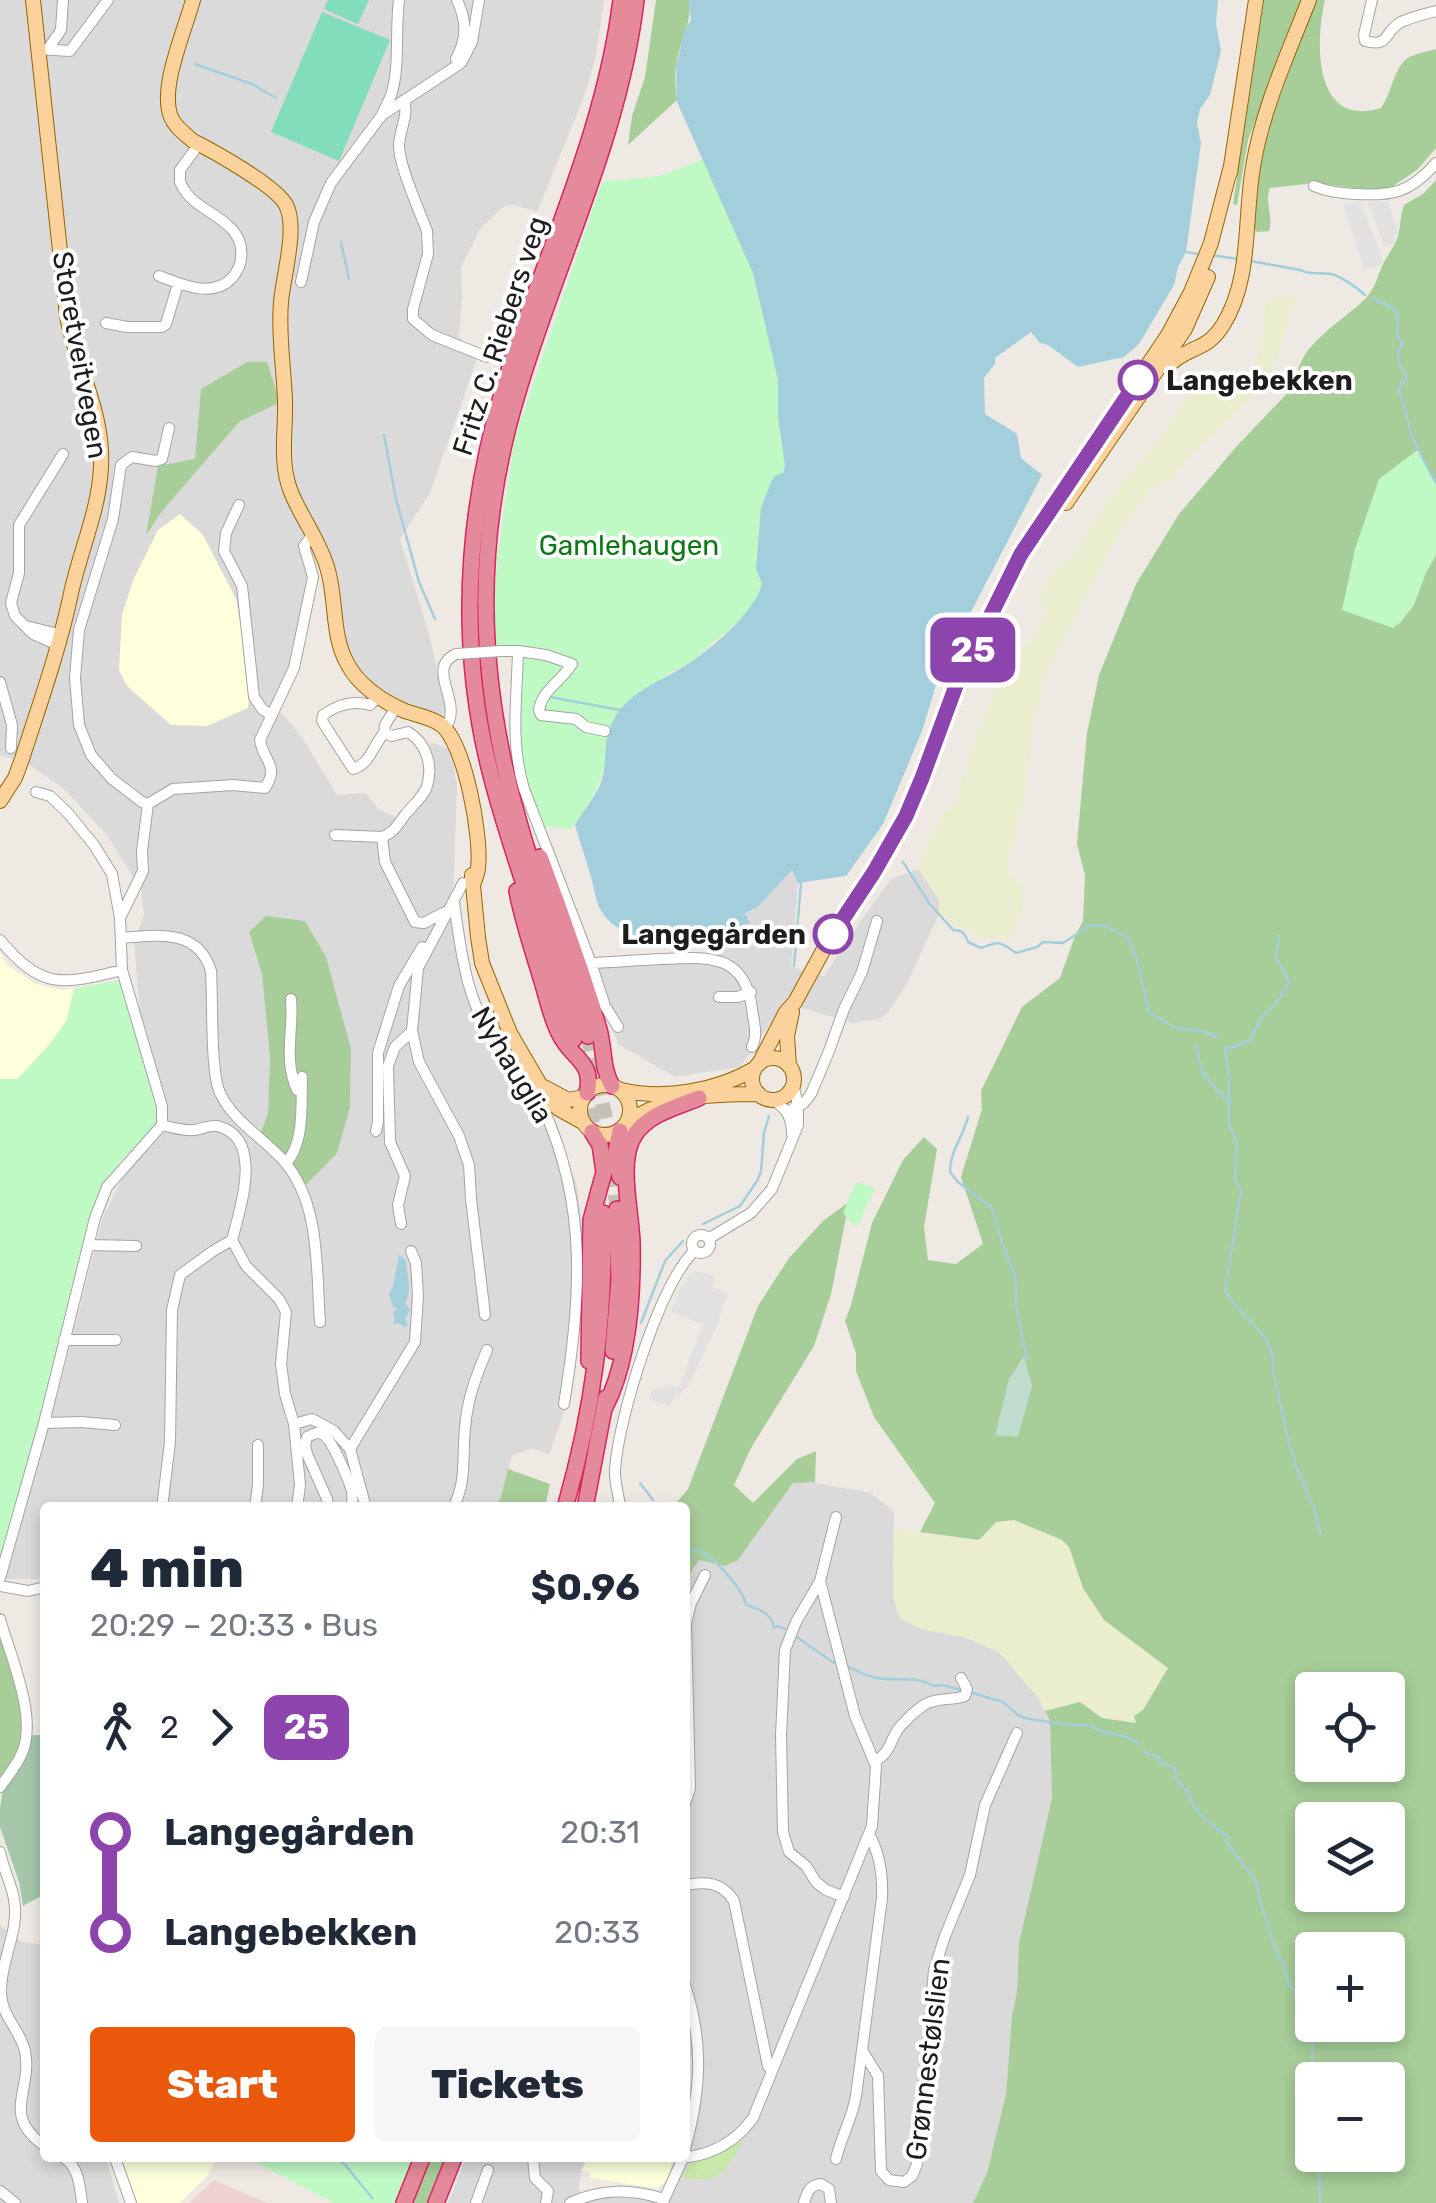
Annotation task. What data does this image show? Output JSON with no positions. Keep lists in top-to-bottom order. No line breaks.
{"streets":{"highway":["Fritz C. Riebers veg"],"main road":["Storetveitvegen"],"street":["Nyhauglia","Grønnestølslien"]},"parks":["Gamlehaugen"],"places":["Langebekken","Langegården"],"lines":["bus line 25"],"page":{"on_map":"25","heading":["4 min","20:29 – 20:33 · Bus","$0.96"],"map_buttons":["+","−"],"legs":["2","25"],"list":[{"name":"Langegården","value":"20:31"},{"name":"Langebekken","value":"20:33"}],"buttons":["Start","Tickets"]}}
